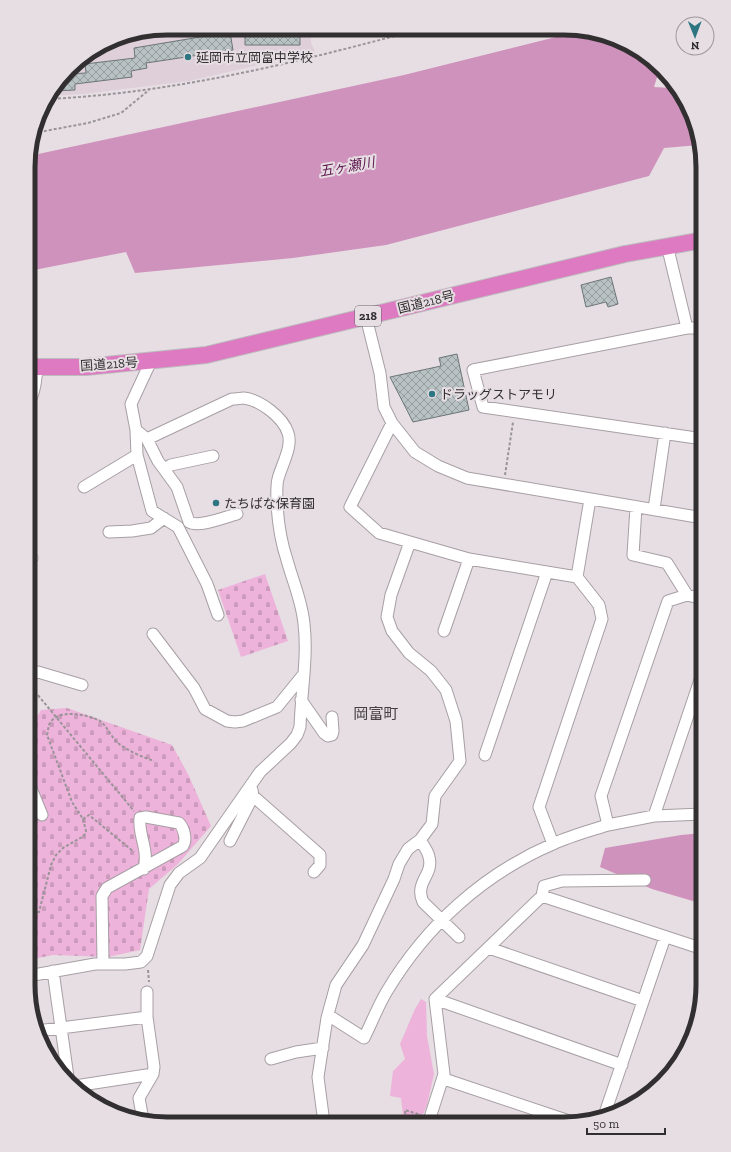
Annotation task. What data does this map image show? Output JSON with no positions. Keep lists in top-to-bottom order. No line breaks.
{"streets":{"highway":["国道218号","218"]},"districts":["岡富町"],"water":["五ヶ瀬川"],"places":["延岡市立岡富中学校","ドラッグストアモリ","たちばな保育園"],"scale_bar":"50 m","north":"bottom"}
